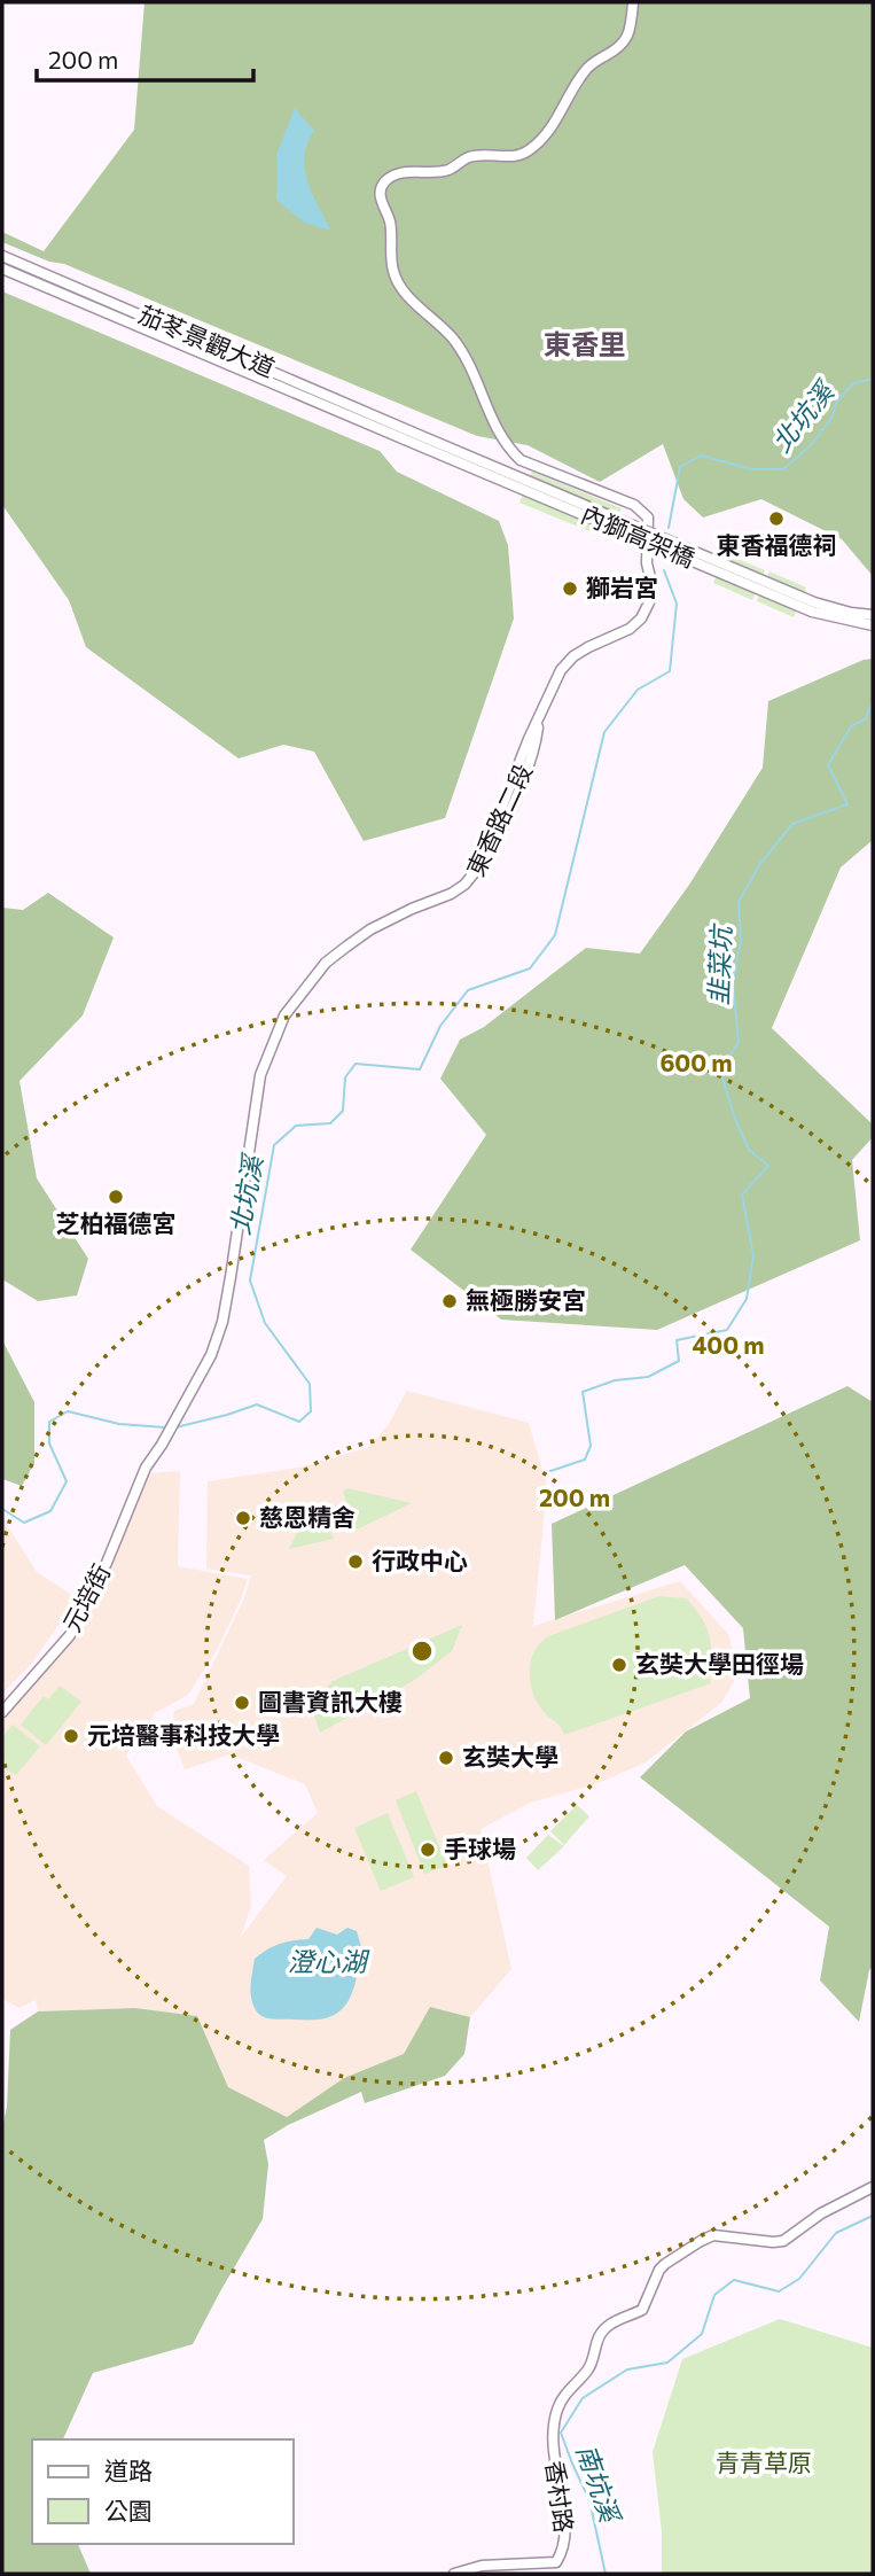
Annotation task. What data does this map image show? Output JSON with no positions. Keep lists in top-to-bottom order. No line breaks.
{"streets":{"street":["茄苳景觀大道","內獅高架橋","東香路二段","元培街","香村路"]},"crossings":[["茄苳景觀大道","內獅高架橋"],["東香路二段","元培街"]],"districts":["東香里"],"water":["北坑溪","韭菜坑","澄心湖","南坑溪"],"parks":["青青草原"],"places":["東香福德祠","獅岩宮","芝柏福德宮","無極勝安宮","慈恩精舍","行政中心","玄奘大學田徑場","圖書資訊大樓","元培醫事科技大學","玄奘大學","手球場"],"legend":["道路","公園"],"scale_bar":"200 m","rings":["600 m","400 m","200 m"]}
